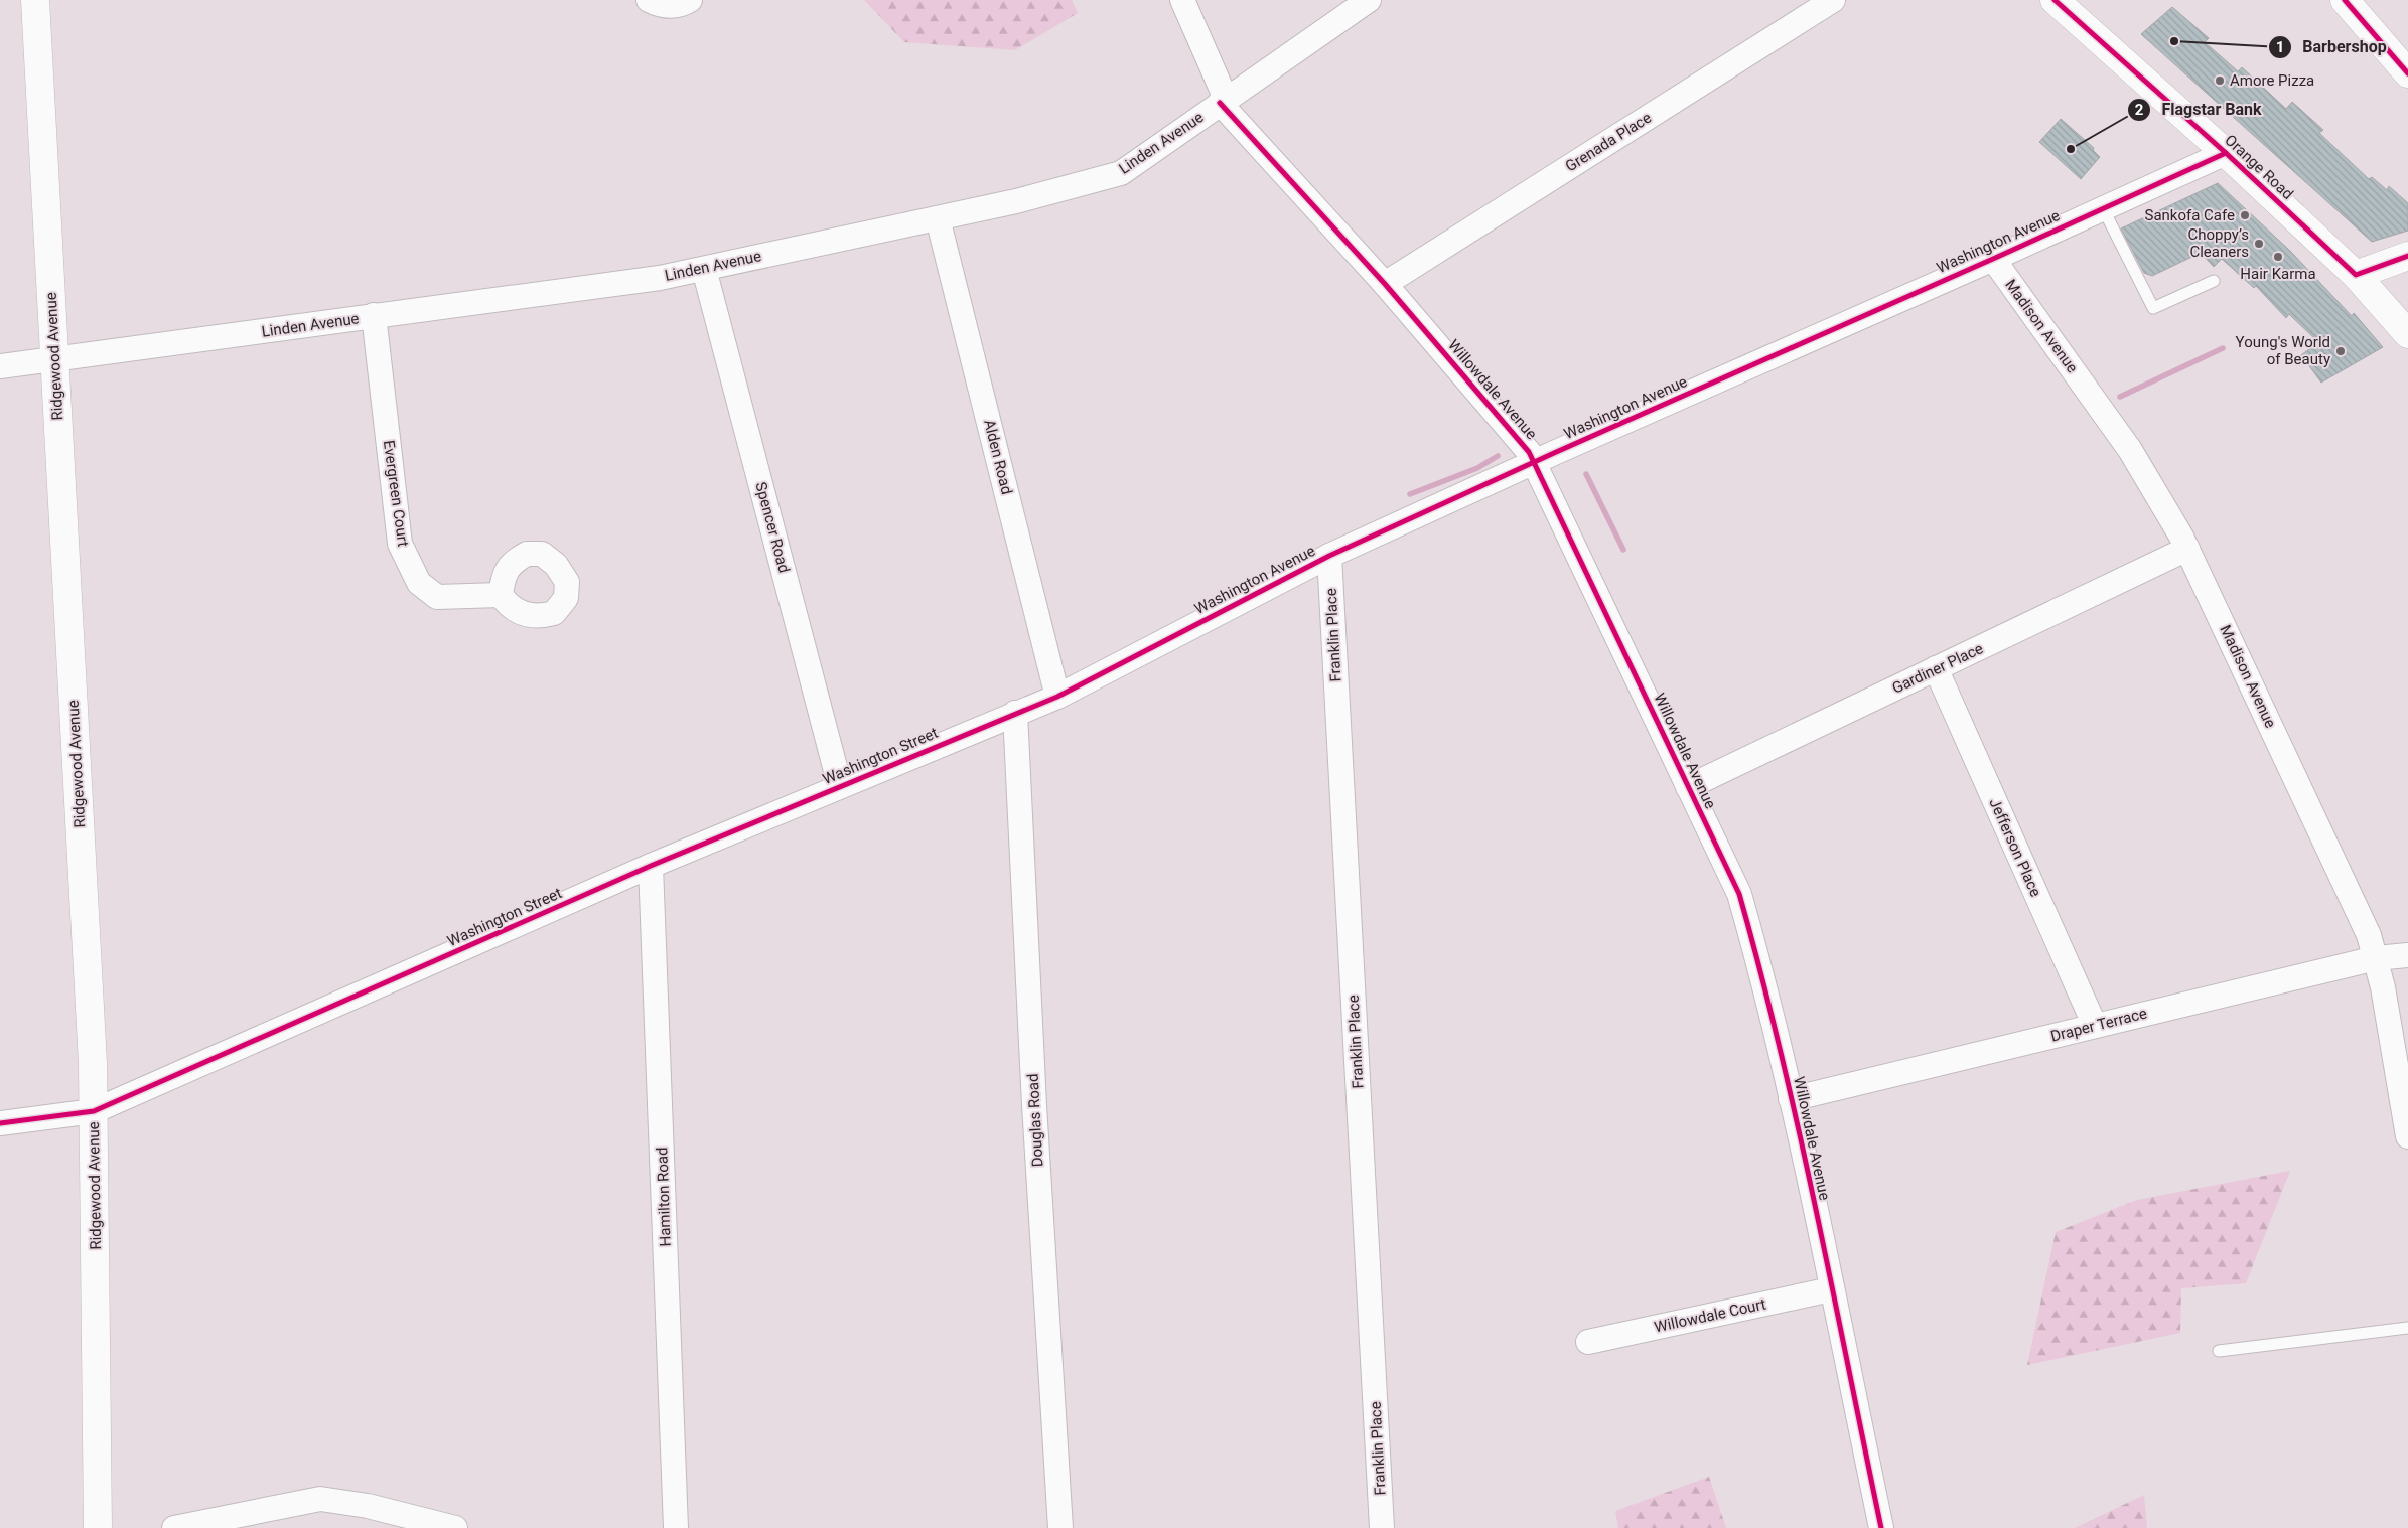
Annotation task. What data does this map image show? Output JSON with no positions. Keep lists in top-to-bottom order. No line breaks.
{"streets":{"street":["Grenada Place","Linden Avenue","Orange Road","Washington Avenue","Madison Avenue","Ridgewood Avenue","Willowdale Avenue","Alden Road","Evergreen Court","Spencer Road","Franklin Place","Gardiner Place","Washington Street","Jefferson Place","Draper Terrace","Douglas Road","Hamilton Road","Willowdale Court"]},"crossings":[["Grenada Place","Willowdale Avenue"],["Linden Avenue","Ridgewood Avenue"],["Linden Avenue","Willowdale Avenue"],["Linden Avenue","Alden Road"],["Linden Avenue","Evergreen Court"],["Linden Avenue","Spencer Road"],["Orange Road","Washington Avenue"],["Washington Avenue","Madison Avenue"],["Washington Avenue","Willowdale Avenue"],["Washington Avenue","Alden Road"],["Washington Avenue","Franklin Place"],["Washington Avenue","Washington Street"],["Washington Avenue","Douglas Road"],["Madison Avenue","Gardiner Place"],["Madison Avenue","Draper Terrace"],["Ridgewood Avenue","Washington Street"],["Willowdale Avenue","Gardiner Place"],["Willowdale Avenue","Draper Terrace"],["Willowdale Avenue","Willowdale Court"],["Spencer Road","Washington Street"],["Gardiner Place","Jefferson Place"],["Washington Street","Douglas Road"],["Washington Street","Hamilton Road"],["Jefferson Place","Draper Terrace"]],"places":["Barbershop","Amore Pizza","Flagstar Bank","Sankofa Cafe","Choppy’s Cleaners","Hair Karma","Young's World of Beauty"]}
